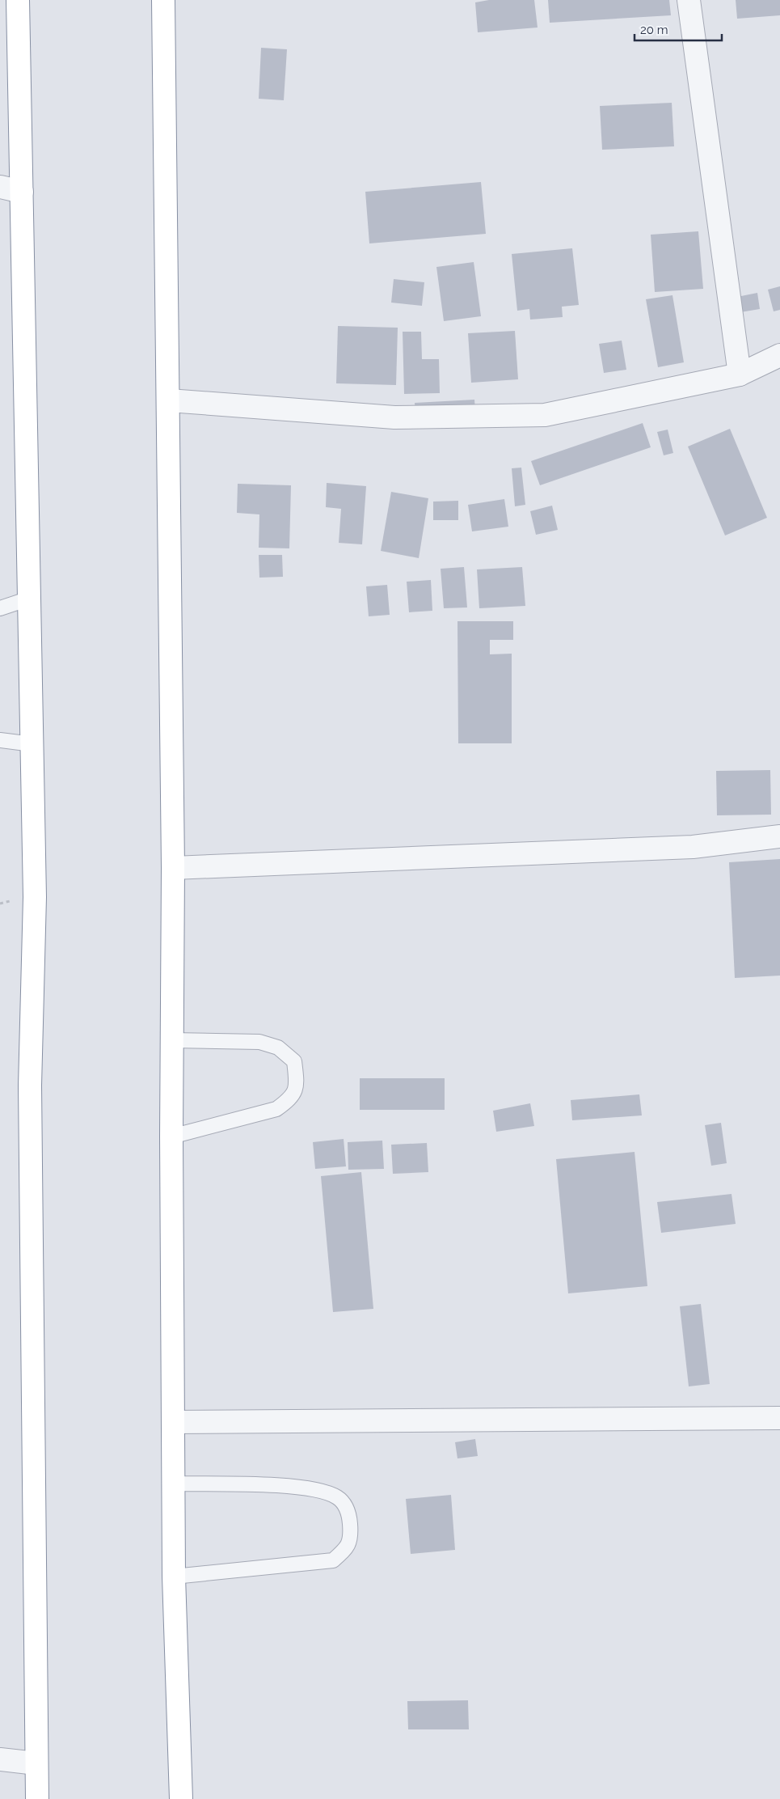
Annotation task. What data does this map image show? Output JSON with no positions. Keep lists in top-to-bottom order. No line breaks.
{"scale_bar":"20 m"}
